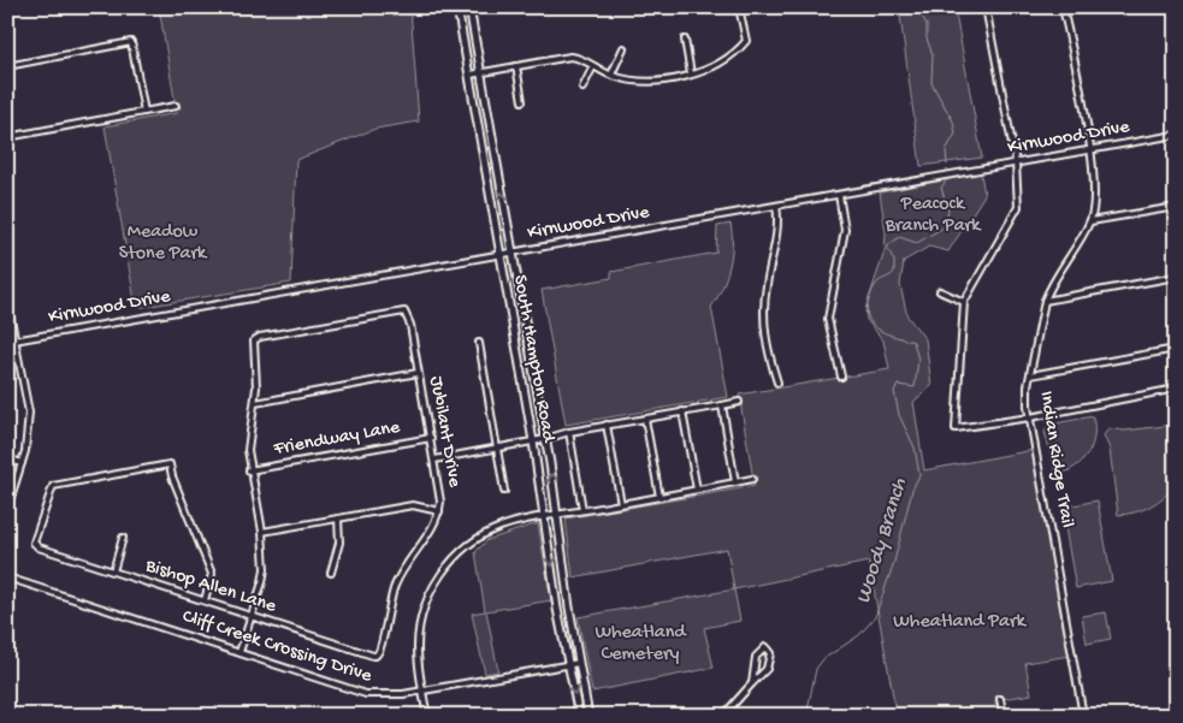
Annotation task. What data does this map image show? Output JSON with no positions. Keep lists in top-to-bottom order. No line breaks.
{"streets":{"main road":["South Hampton Road"],"street":["Kirnwood Drive","Jubilant Drive","Friendway Lane","Indian Ridge Trail","Bishop Allen Lane","Cliff Creek Crossing Drive"]},"crossings":[["Kirnwood Drive","South Hampton Road"],["Kirnwood Drive","Indian Ridge Trail"],["South Hampton Road","Cliff Creek Crossing Drive"],["Jubilant Drive","Friendway Lane"],["Jubilant Drive","Bishop Allen Lane"]],"water":["Woody Branch"],"parks":["Peacock Branch Park","Meadow Stone Park","Wheatland Park","Wheatland Cemetery"]}
